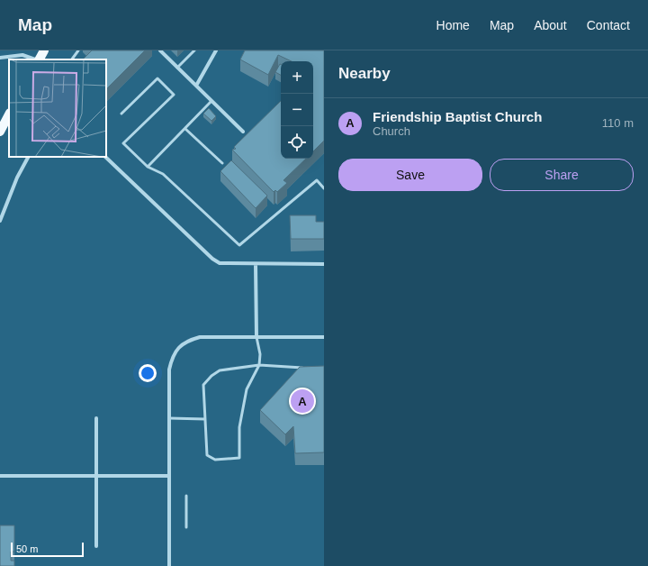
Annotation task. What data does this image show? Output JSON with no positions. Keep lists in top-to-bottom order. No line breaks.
{"scale_bar":"50 m","page":{"header":"Map","nav":["Home","Map","About","Contact"],"heading":"Nearby","map_buttons":["+","−"],"list":[{"mark":"A","name":"Friendship Baptist Church","note":"Church","value":"110 m"}],"buttons":["Save","Share"],"pins":"A","scale":"50 m"}}
